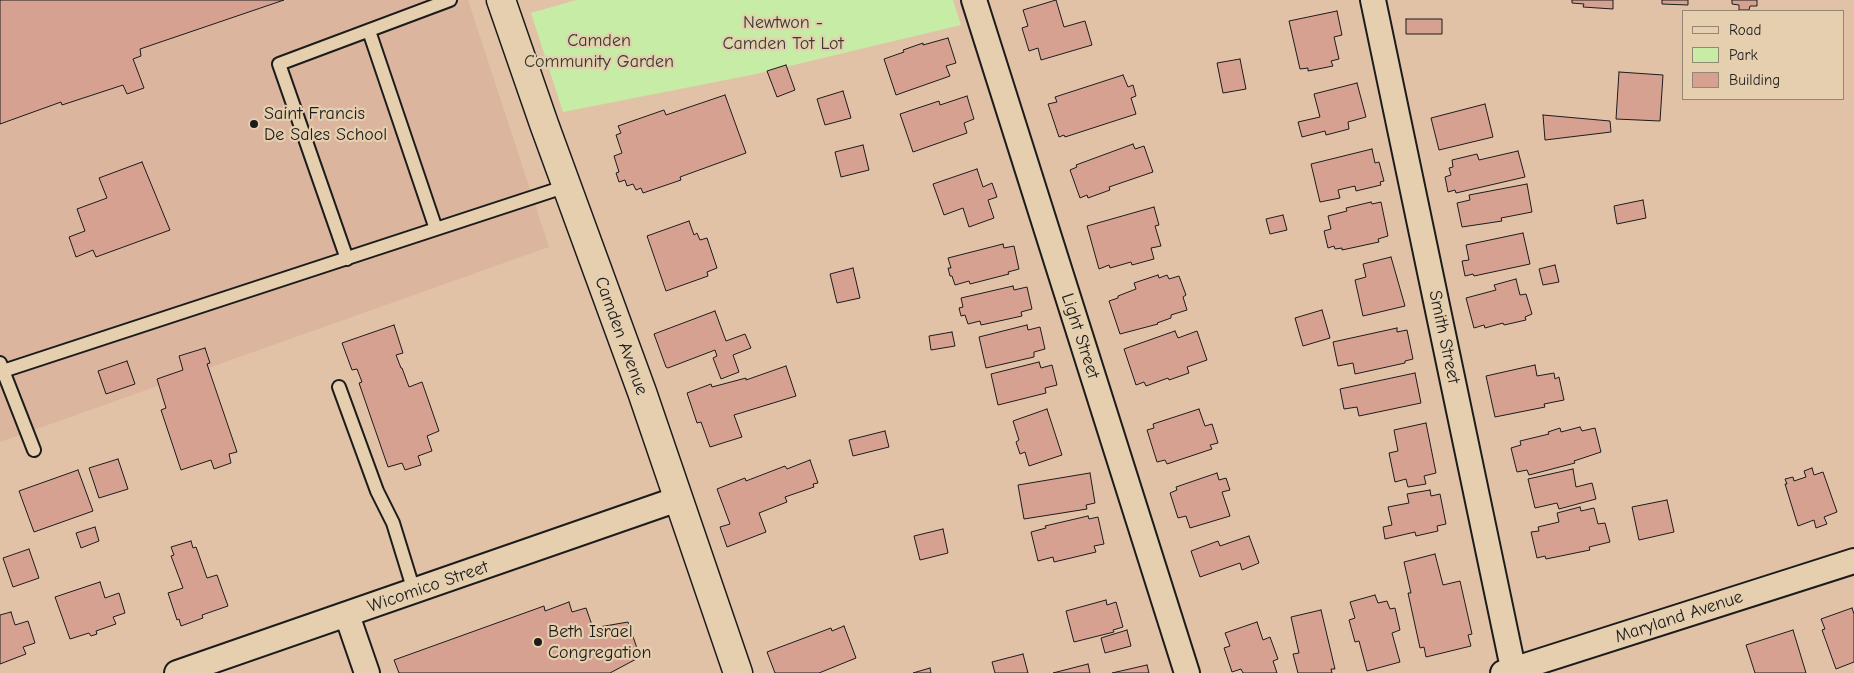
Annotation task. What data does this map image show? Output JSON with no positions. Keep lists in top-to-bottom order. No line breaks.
{"streets":{"street":["Camden Avenue","Light Street","Smith Street","Wicomico Street","Maryland Avenue"]},"crossings":[["Camden Avenue","Wicomico Street"],["Smith Street","Maryland Avenue"]],"parks":["Newtwon - Camden Tot Lot","Camden Community Garden"],"places":["Saint Francis De Sales School","Beth Israel Congregation"],"legend":["Road","Park","Building"]}
